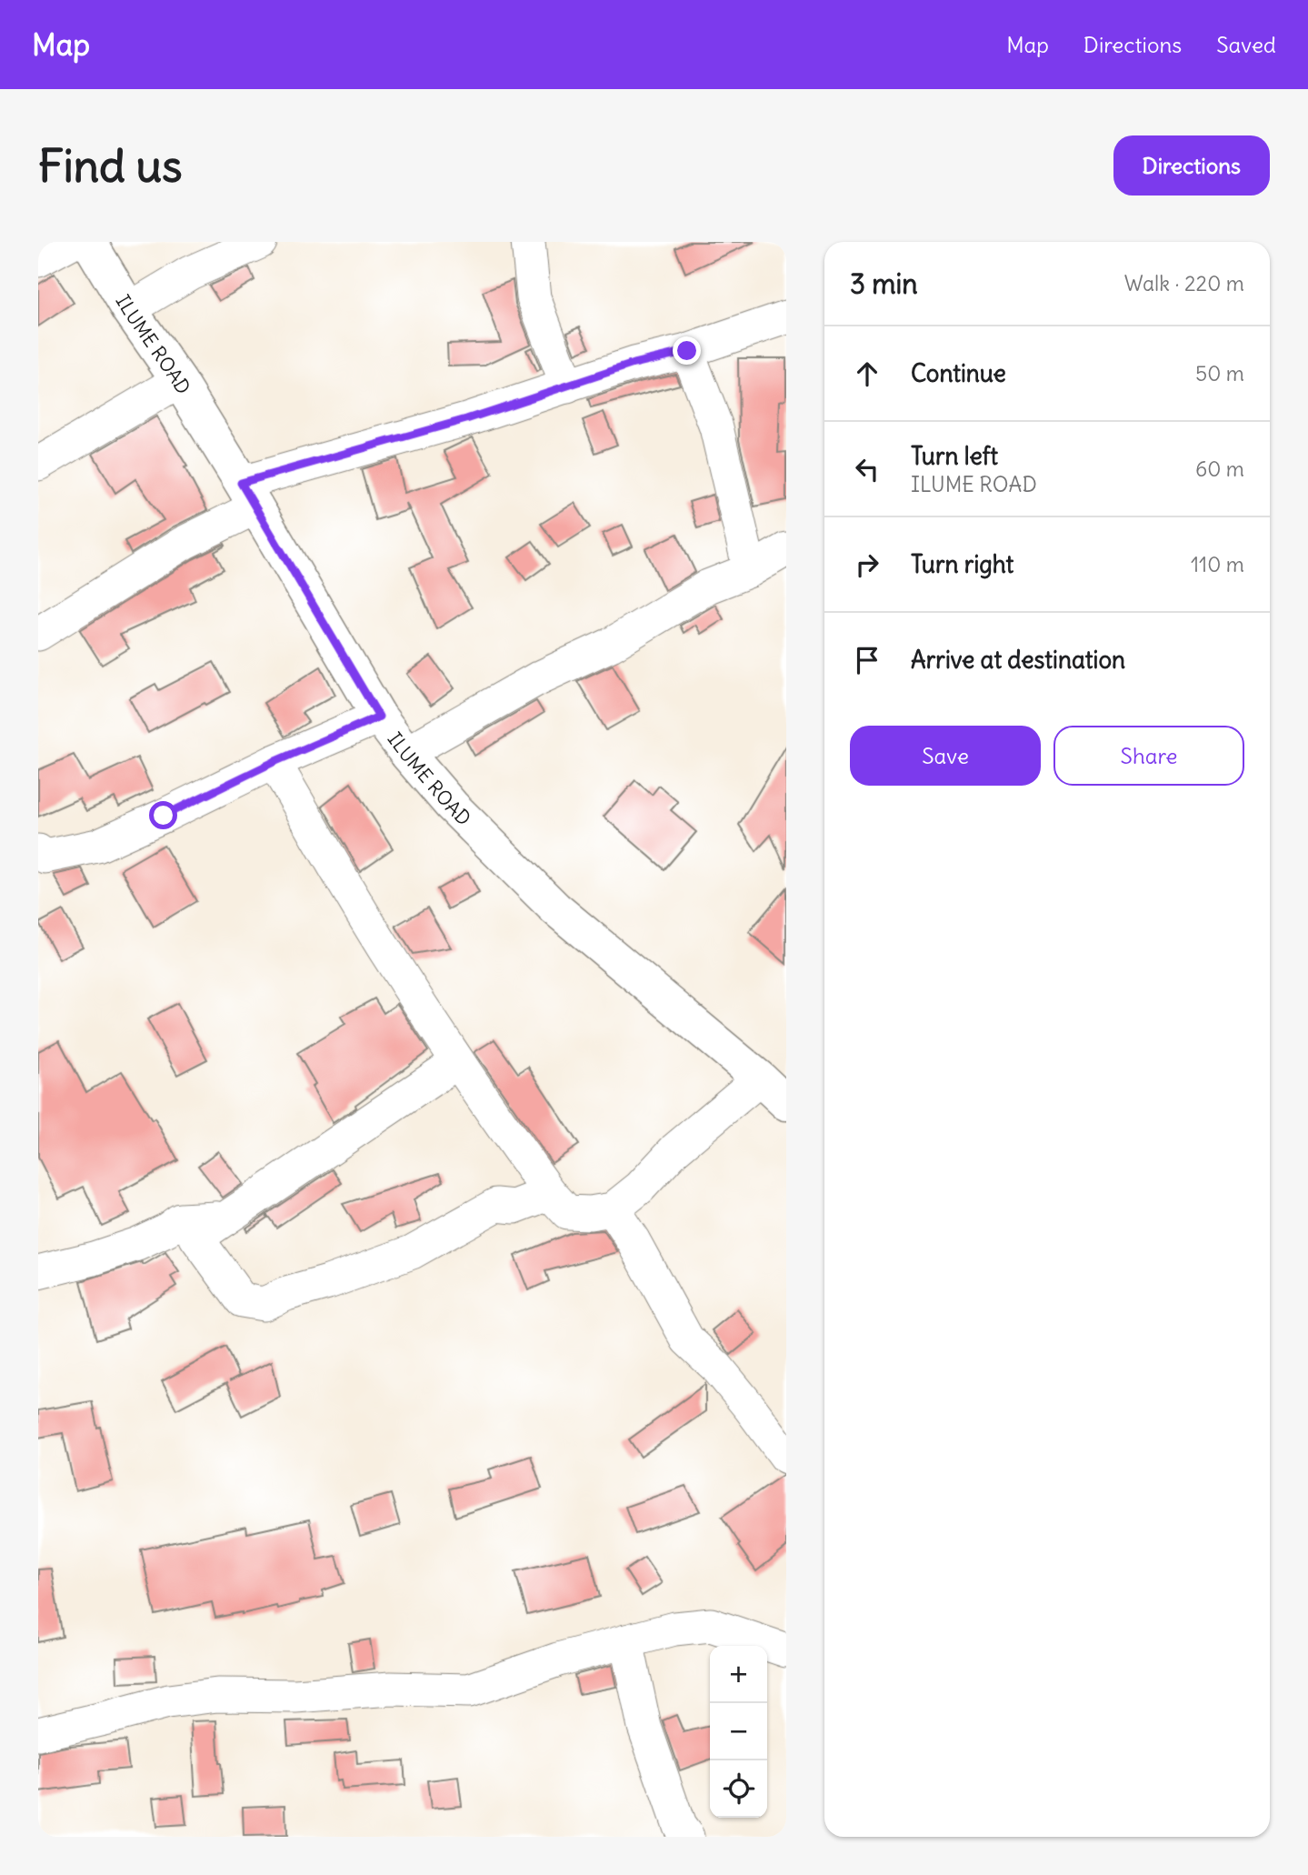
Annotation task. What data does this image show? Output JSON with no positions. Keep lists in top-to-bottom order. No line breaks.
{"streets":{"street":["ILUME ROAD"]},"page":{"header":"Map","nav":["Map","Directions","Saved"],"buttons":["Directions",["Save","Share"]],"title":"Find us","heading":["3 min","Walk · 220 m"],"list":[["Continue","50 m"],["Turn left","ILUME ROAD","60 m"],["Turn right","110 m"],"Arrive at destination"],"map_buttons":["+","−"]}}
